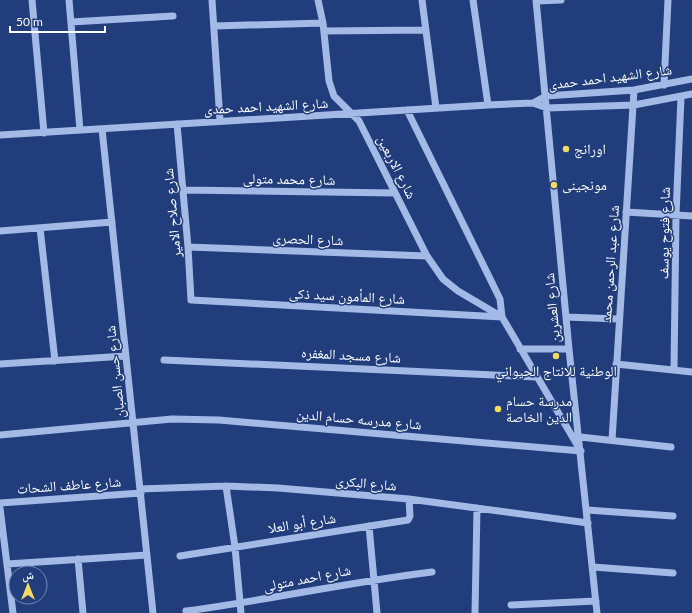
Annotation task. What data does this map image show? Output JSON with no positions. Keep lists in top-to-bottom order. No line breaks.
{"streets":{"street":["شارع الشهيد احمد حمدى","شارع الاربعين","شارع محمد متولى","شارع صلاح الامير","شارع فتوح يوسف","شارع الحصرى","شارع عبد الرحمن محمد","شارع المأمون سيد ذكى","شارع العشرين","شارع مسجد المغفره","شارع حسن الصبان","شارع مدرسه حسام الدين","شارع البكرى","شارع عاطف الشحات","شارع أبو العلا","شارع احمد متولى"]},"crossings":[["شارع الشهيد احمد حمدى","شارع الاربعين"],["شارع الشهيد احمد حمدى","شارع صلاح الامير"],["شارع الشهيد احمد حمدى","شارع فتوح يوسف"],["شارع الشهيد احمد حمدى","شارع عبد الرحمن محمد"],["شارع الشهيد احمد حمدى","شارع العشرين"],["شارع الشهيد احمد حمدى","شارع حسن الصبان"],["شارع الاربعين","شارع محمد متولى"],["شارع الاربعين","شارع الحصرى"],["شارع الاربعين","شارع المأمون سيد ذكى"],["شارع محمد متولى","شارع صلاح الامير"],["شارع صلاح الامير","شارع الحصرى"],["شارع صلاح الامير","شارع المأمون سيد ذكى"],["شارع العشرين","شارع مدرسه حسام الدين"],["شارع العشرين","شارع البكرى"],["شارع حسن الصبان","شارع مدرسه حسام الدين"],["شارع حسن الصبان","شارع البكرى"],["شارع حسن الصبان","شارع عاطف الشحات"],["شارع البكرى","شارع عاطف الشحات"],["شارع البكرى","شارع أبو العلا"]],"places":["اورانج","مونجينى","الوطنية للانتاج الحيواني","مدرسة حسام الدين الخاصة"],"scale_bar":"50 m","north":"top"}
